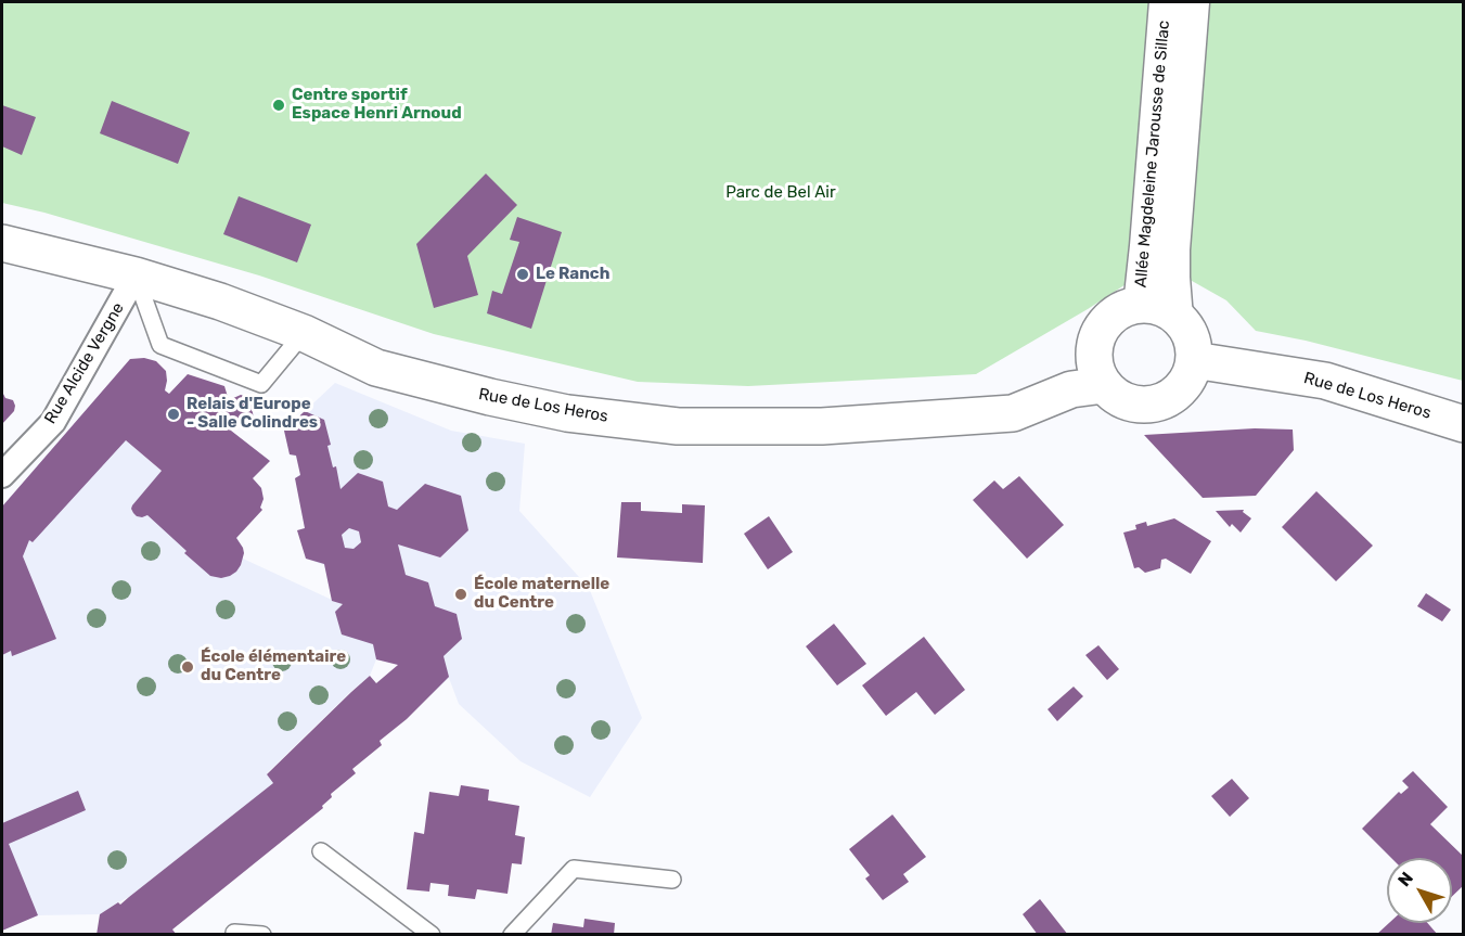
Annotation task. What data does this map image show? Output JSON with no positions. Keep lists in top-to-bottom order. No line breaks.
{"streets":{"street":["Allée Magdeleine Jarousse de Sillac","Rue Alcide Vergne","Rue de Los Heros"]},"crossings":[["Allée Magdeleine Jarousse de Sillac","Rue de Los Heros"],["Rue Alcide Vergne","Rue de Los Heros"]],"parks":["Parc de Bel Air"],"places":["Centre sportif Espace Henri Arnoud","Le Ranch","Relais d'Europe - Salle Colindres","École maternelle du Centre","École élémentaire du Centre"],"north":"top left"}
